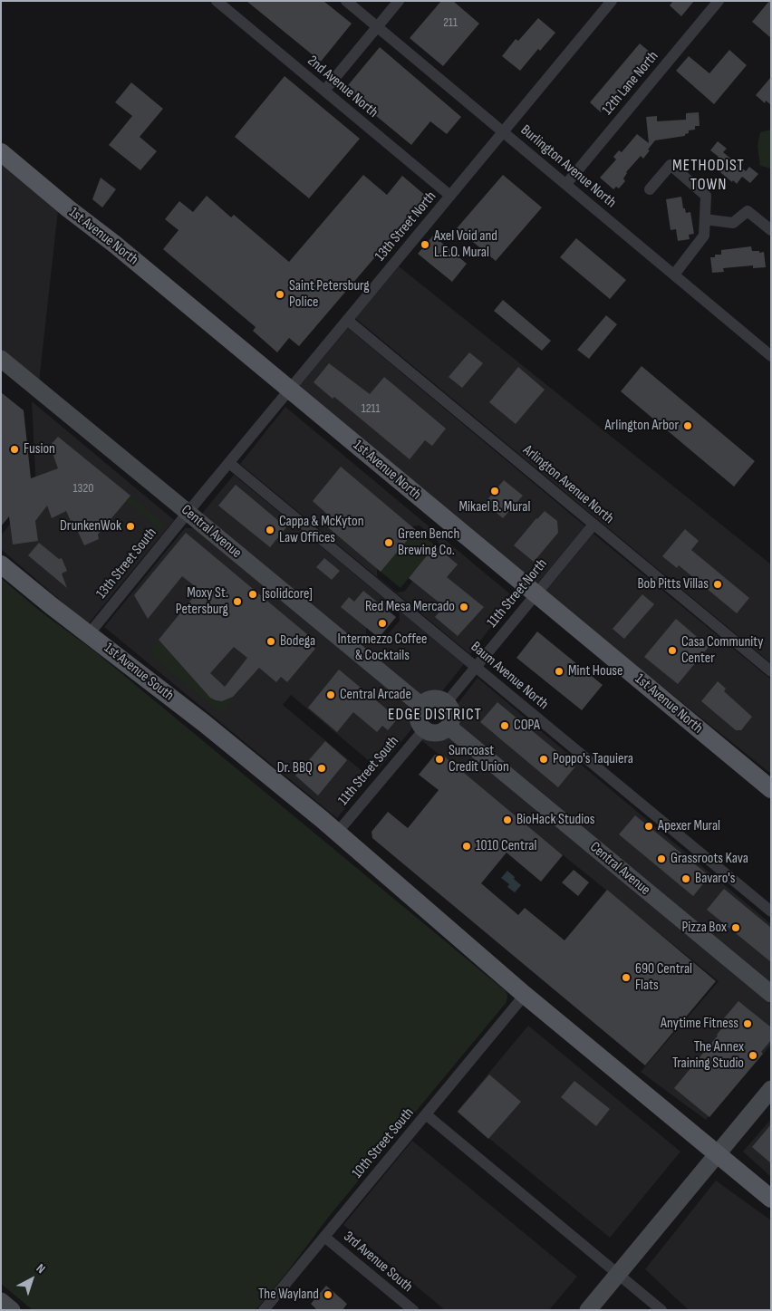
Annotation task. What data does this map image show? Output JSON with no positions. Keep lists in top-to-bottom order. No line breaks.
{"streets":{"main road":["1st Avenue North","1st Avenue South"],"street":["12th Lane North","2nd Avenue North","Burlington Avenue North","13th Street North","Arlington Avenue North","Central Avenue","13th Street South","11th Street North","Baum Avenue North","11th Street South","10th Street South","3rd Avenue South"]},"crossings":[["12th Lane North","Burlington Avenue North"],["2nd Avenue North","13th Street North"],["Burlington Avenue North","13th Street North"],["13th Street North","1st Avenue North"],["13th Street North","Arlington Avenue North"],["13th Street North","Central Avenue"],["13th Street North","13th Street South"],["13th Street North","Baum Avenue North"],["1st Avenue North","11th Street North"],["Arlington Avenue North","11th Street North"],["Central Avenue","13th Street South"],["Central Avenue","11th Street North"],["Central Avenue","11th Street South"],["13th Street South","1st Avenue South"],["11th Street North","Baum Avenue North"],["11th Street North","11th Street South"],["1st Avenue South","11th Street South"],["1st Avenue South","10th Street South"],["10th Street South","3rd Avenue South"]],"districts":["METHODIST TOWN","EDGE DISTRICT"],"places":["Axel Void and L.E.O. Mural","Saint Petersburg Police","Arlington Arbor","Fusion","Mikael B. Mural","DrunkenWok","Cappa & McKyton Law Offices","Green Bench Brewing Co.","Bob Pitts Villas","[solidcore]","Moxy St. Petersburg","Red Mesa Mercado","Intermezzo Coffee & Cocktails","Bodega","Casa Community Center","Mint House","Central Arcade","COPA","Suncoast Credit Union","Poppo's Taquiera","Dr. BBQ","BioHack Studios","Apexer Mural","1010 Central","Grassroots Kava","Bavaro's","Pizza Box","690 Central Flats","Anytime Fitness","The Annex Training Studio","The Wayland"],"house_numbers":["211","1211","1320"],"north":"top right"}
